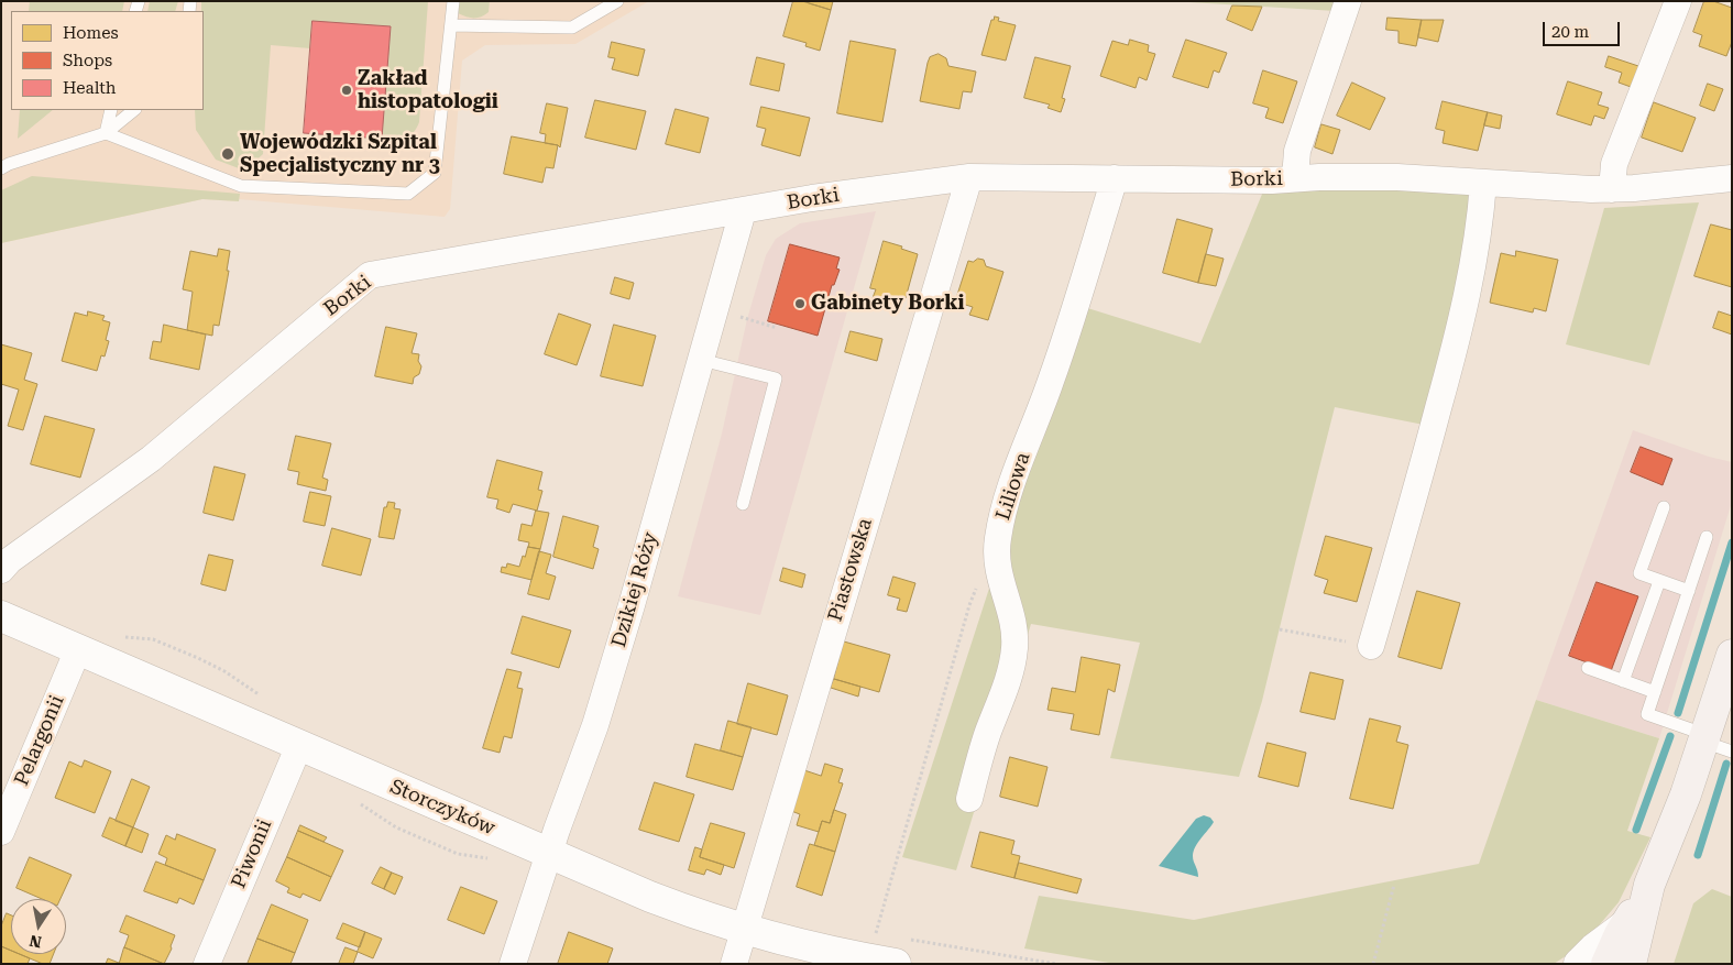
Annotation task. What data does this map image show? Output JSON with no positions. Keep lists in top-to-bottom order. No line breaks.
{"streets":{"street":["Borki","Liliowa","Piastowska","Dzikiej Róży","Pelargonii","Storczyków","Piwonii"]},"crossings":[["Borki","Liliowa"],["Borki","Piastowska"],["Borki","Dzikiej Róży"],["Piastowska","Storczyków"],["Dzikiej Róży","Storczyków"],["Pelargonii","Storczyków"],["Storczyków","Piwonii"]],"places":["Zakład histopatologii","Wojewódzki Szpital Specjalistyczny nr 3","Gabinety Borki"],"legend":["Homes","Shops","Health"],"scale_bar":"20 m","north":"bottom"}
